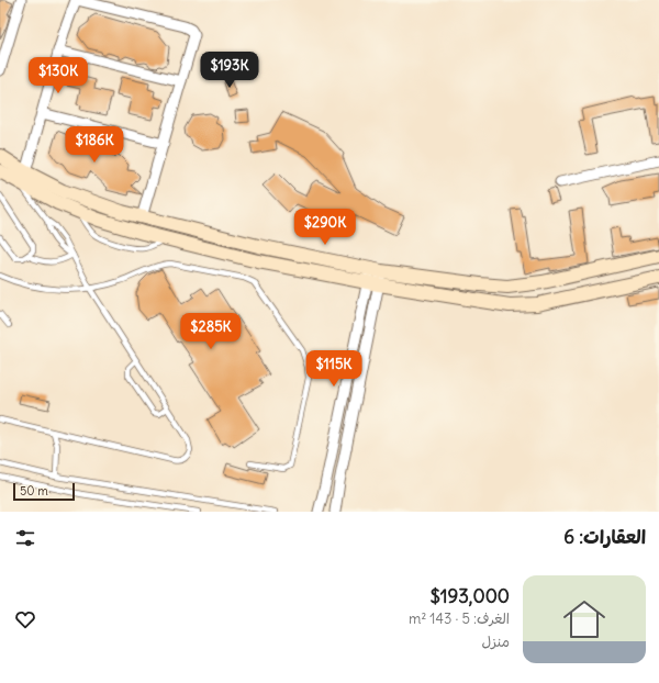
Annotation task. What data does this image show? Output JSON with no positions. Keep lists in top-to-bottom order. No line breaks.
{"scale_bar":"50 m","page":{"price":["$193K","$130K","$186K","$290K","$285K","$115K"],"scale":"50 m","heading":"العقارات: 6","list":[{"name":"$193,000","note":"الغرف: 5 · 143 m² · منزل"}]}}
